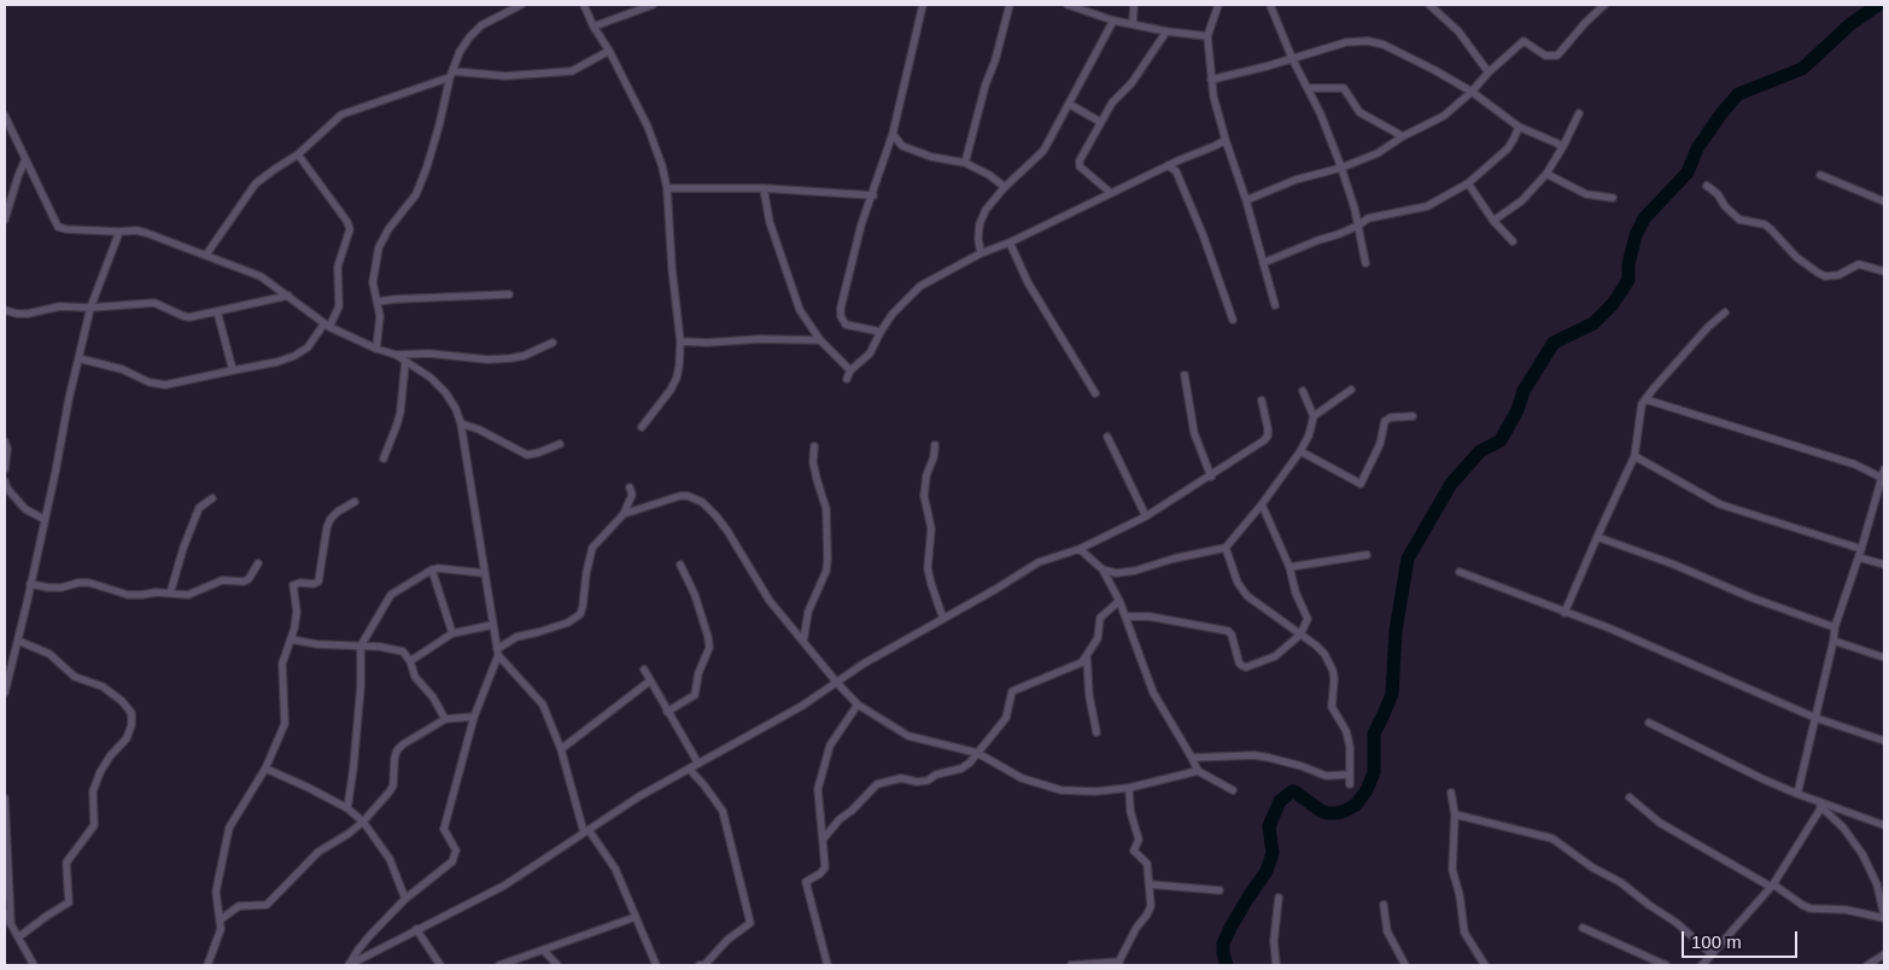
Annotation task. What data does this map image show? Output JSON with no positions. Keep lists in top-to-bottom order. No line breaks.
{"scale_bar":"100 m"}
